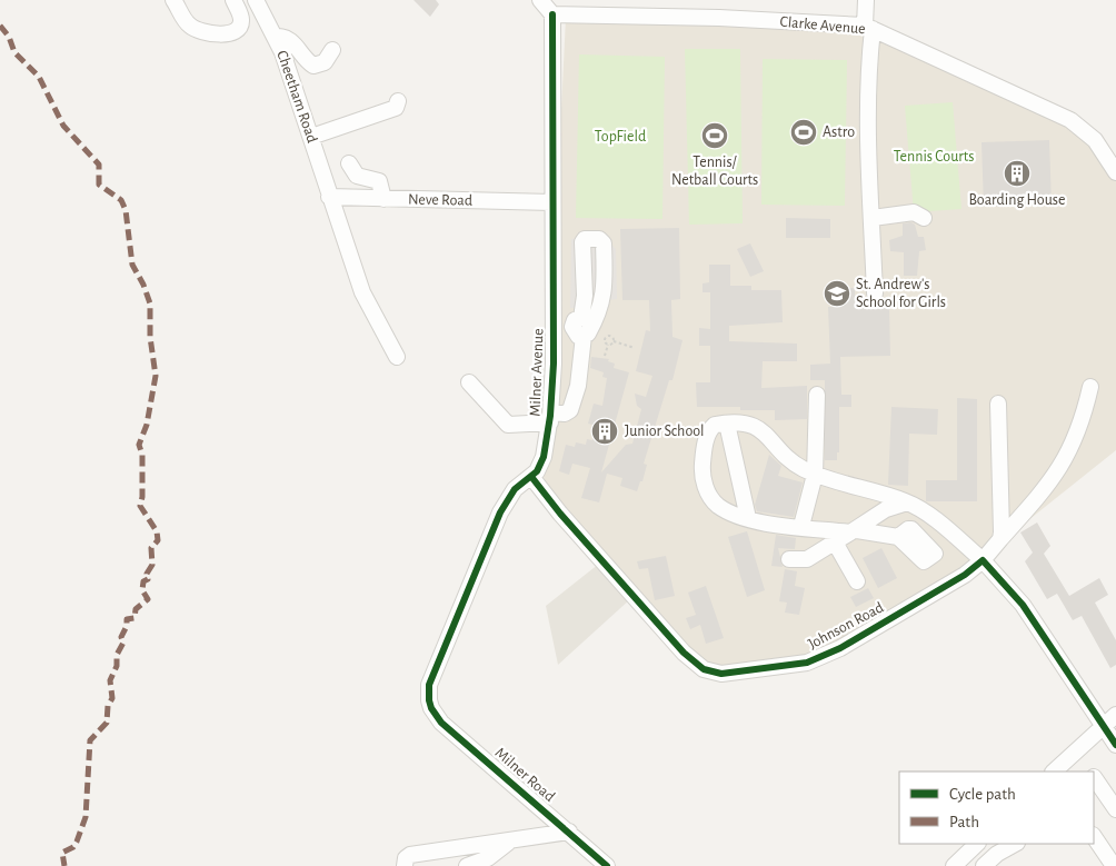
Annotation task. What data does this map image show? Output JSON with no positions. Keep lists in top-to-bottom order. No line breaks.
{"streets":{"street":["Clarke Avenue","Cheetham Road","Neve Road","Milner Avenue","Johnson Road","Milner Road"]},"crossings":[["Clarke Avenue","Milner Avenue"],["Cheetham Road","Neve Road"],["Neve Road","Milner Avenue"],["Milner Avenue","Johnson Road"],["Milner Avenue","Milner Road"]],"parks":["TopField","Tennis Courts"],"places":{"sports":["Astro","Tennis/ Netball Courts"],"building":["Boarding House","Junior School"],"school or university":["St. Andrew's School for Girls"]},"legend":["Cycle path","Path"]}
